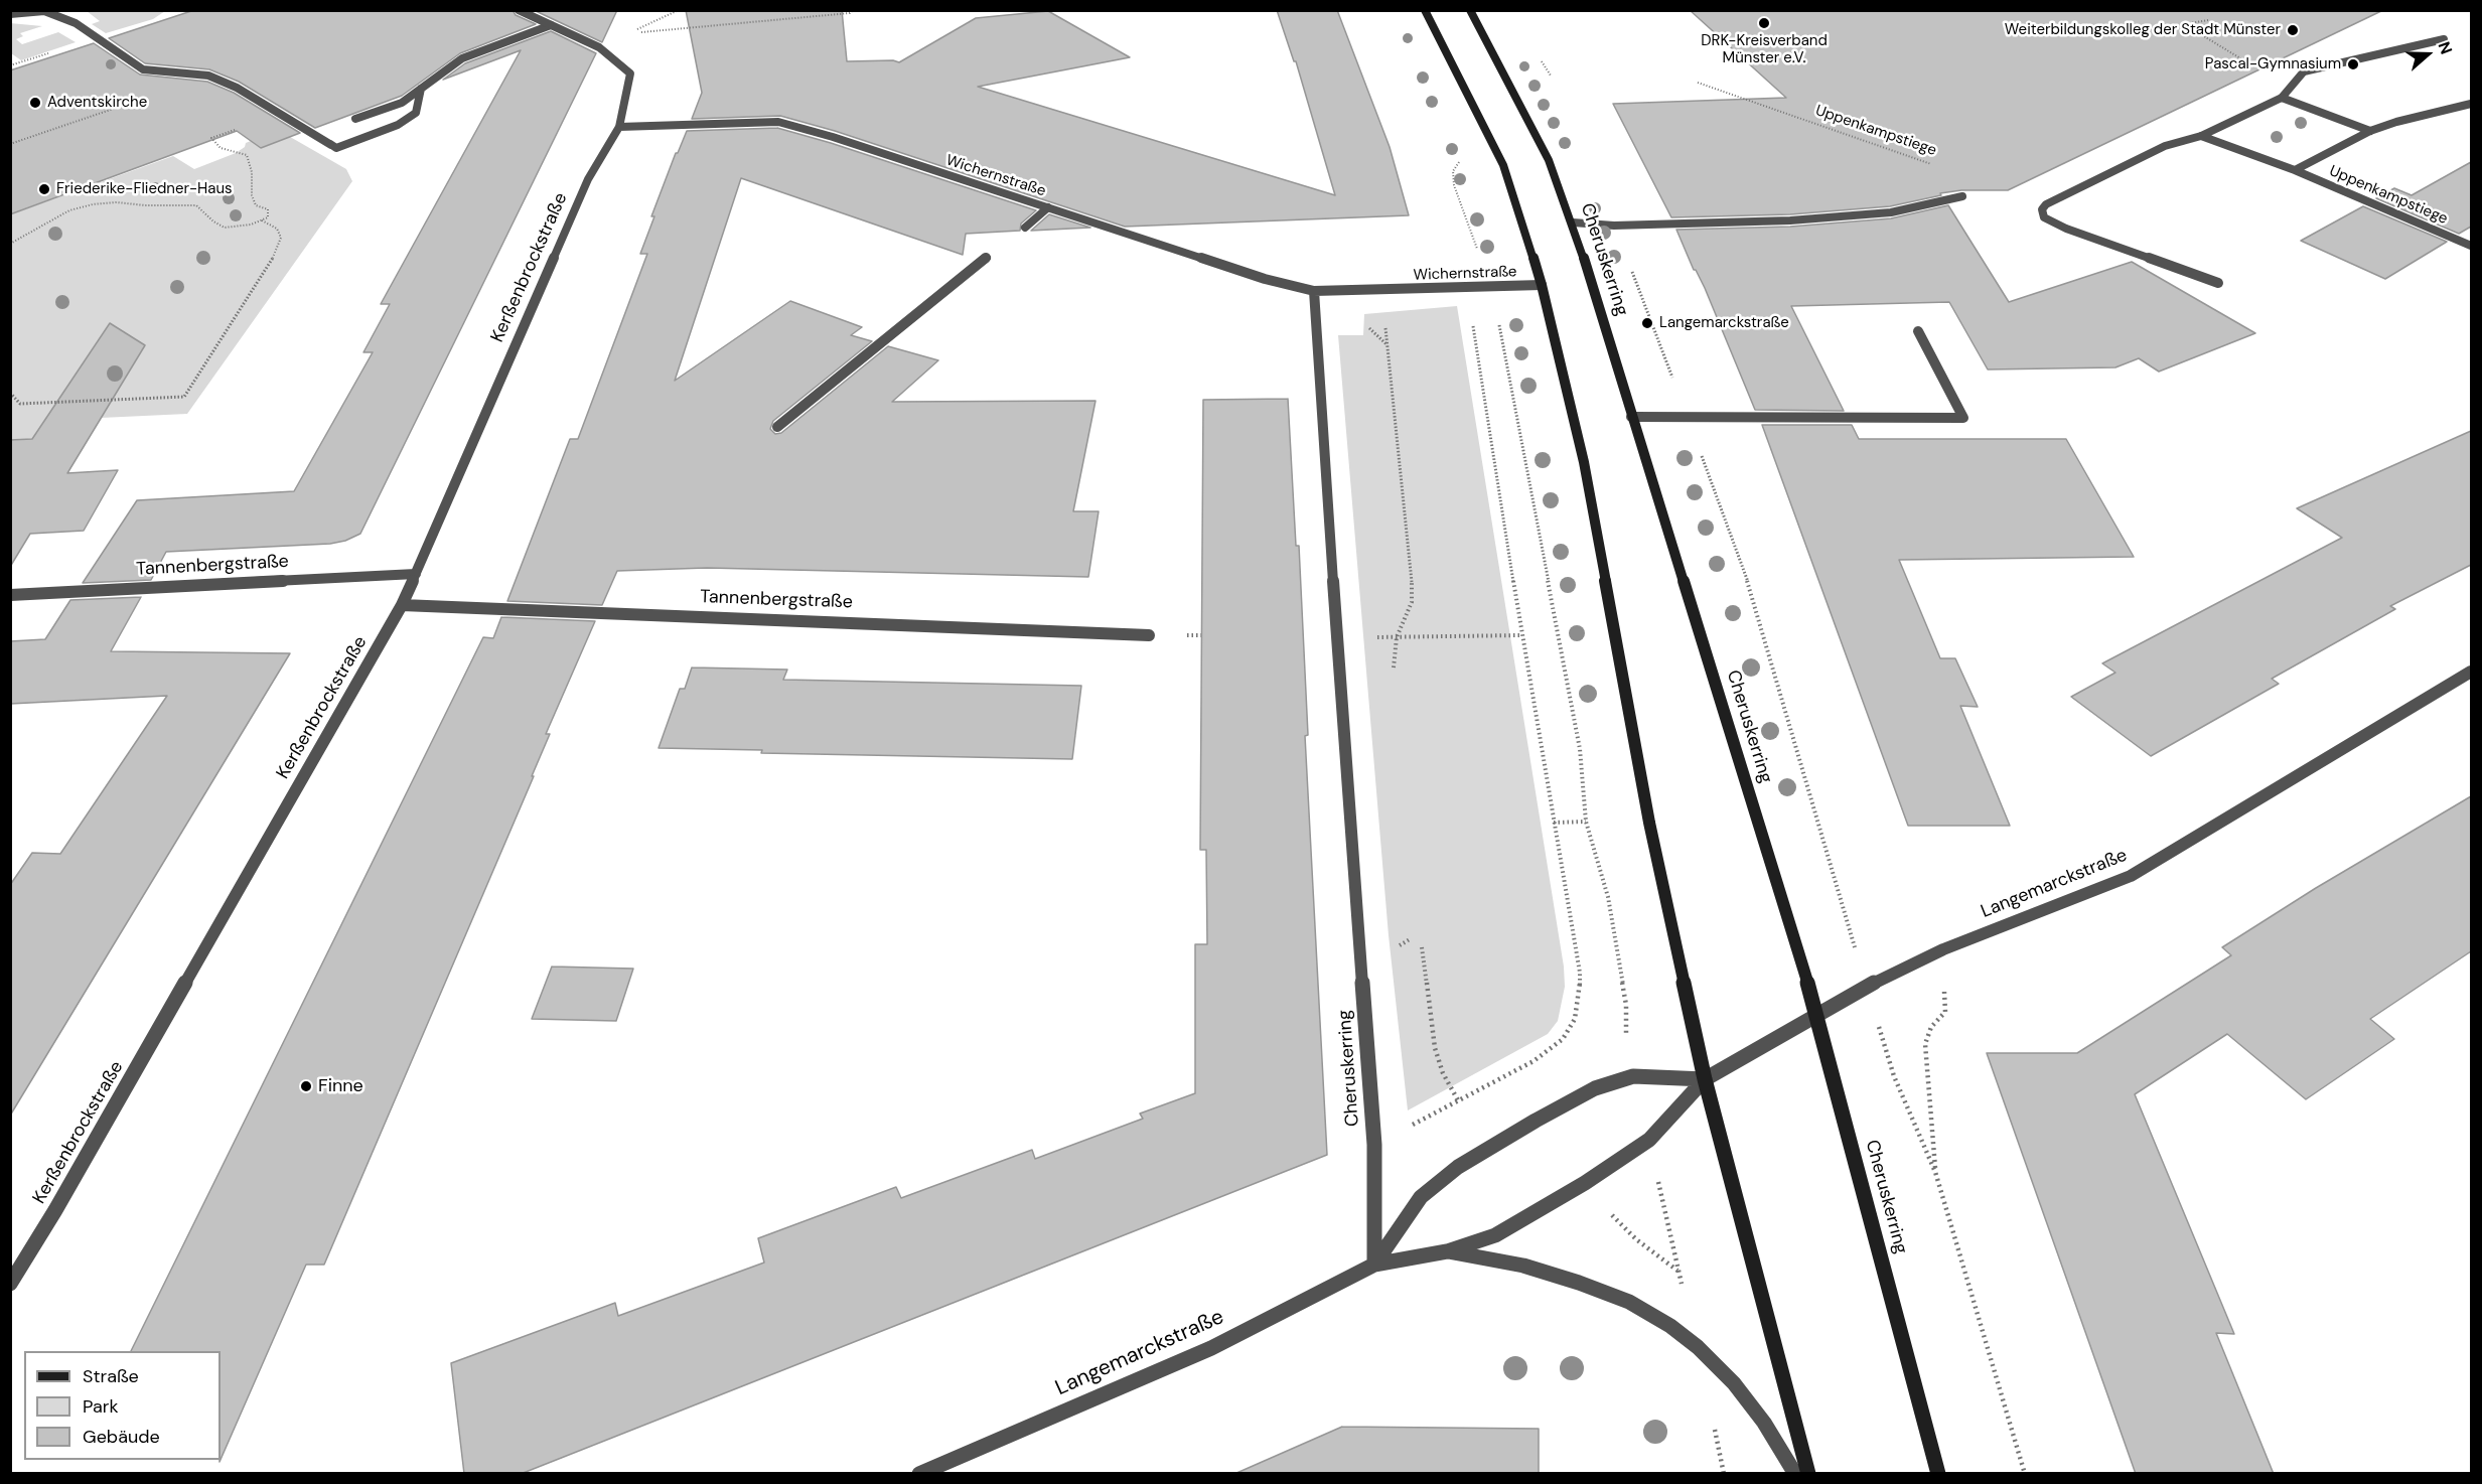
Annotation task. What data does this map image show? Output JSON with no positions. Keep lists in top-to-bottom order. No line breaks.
{"streets":{"main road":["Cheruskerring"],"street":["Uppenkampstiege","Wichernstraße","Kerßenbrockstraße","Tannenbergstraße","Langemarckstraße"]},"crossings":[["Wichernstraße","Cheruskerring"],["Wichernstraße","Kerßenbrockstraße"],["Cheruskerring","Langemarckstraße"],["Kerßenbrockstraße","Tannenbergstraße"]],"places":["DRK-Kreisverband Münster e.V.","Weiterbildungskolleg der Stadt Münster","Pascal-Gymnasium","Adventskirche","Friederike-Fliedner-Haus","Langemarckstraße","Finne"],"legend":["Straße","Park","Gebäude"],"north":"right"}
